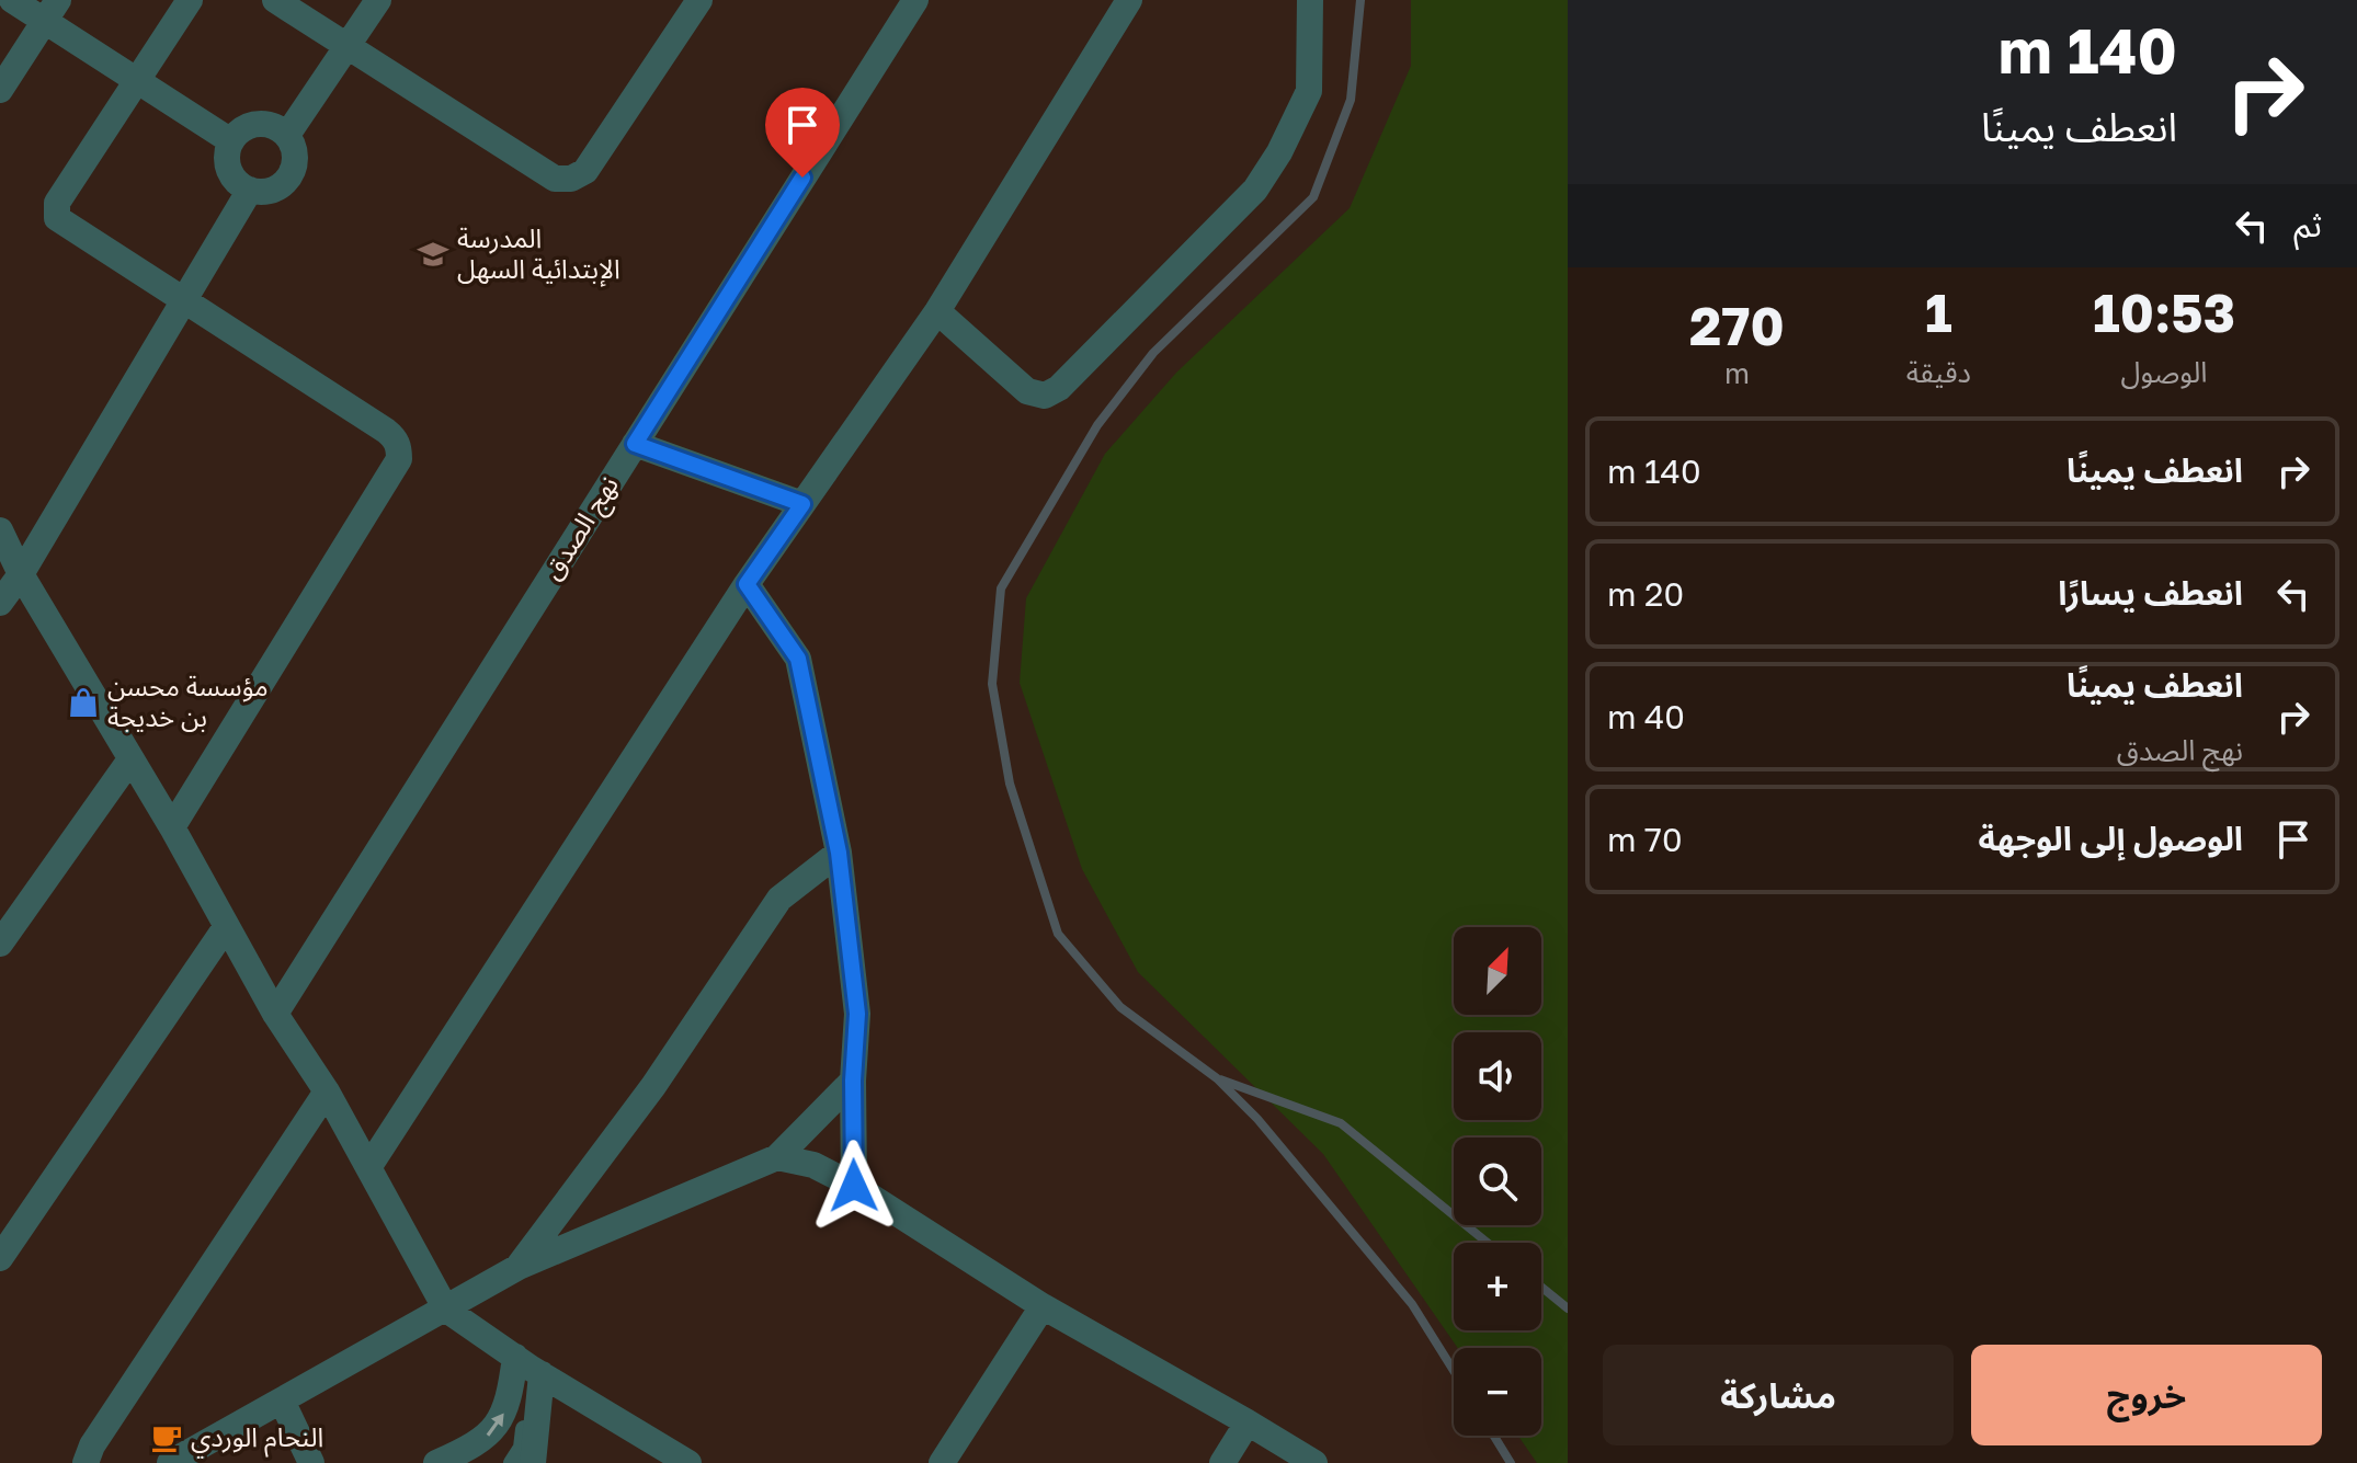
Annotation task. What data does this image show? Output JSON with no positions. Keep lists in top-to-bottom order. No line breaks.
{"streets":{"street":["نهج الصدق"]},"places":{"school or university":["المدرسة الإبتدائية السهل"],"shop":["مؤسسة محسن بن خديجة"],"cafe":["النحام الوردي"]},"north":"top right","page":{"turn":["140 m","انعطف يمينًا"],"then":"ثم","eta":["10:53","الوصول","1","دقيقة","270","m"],"list":[{"name":"انعطف يمينًا","value":"140 m"},{"name":"انعطف يسارًا","value":"20 m"},{"name":"انعطف يمينًا","note":"نهج الصدق","value":"40 m"},{"name":"الوصول إلى الوجهة","value":"70 m"}],"map_buttons":["+","−"],"buttons":["خروج","مشاركة"]}}
